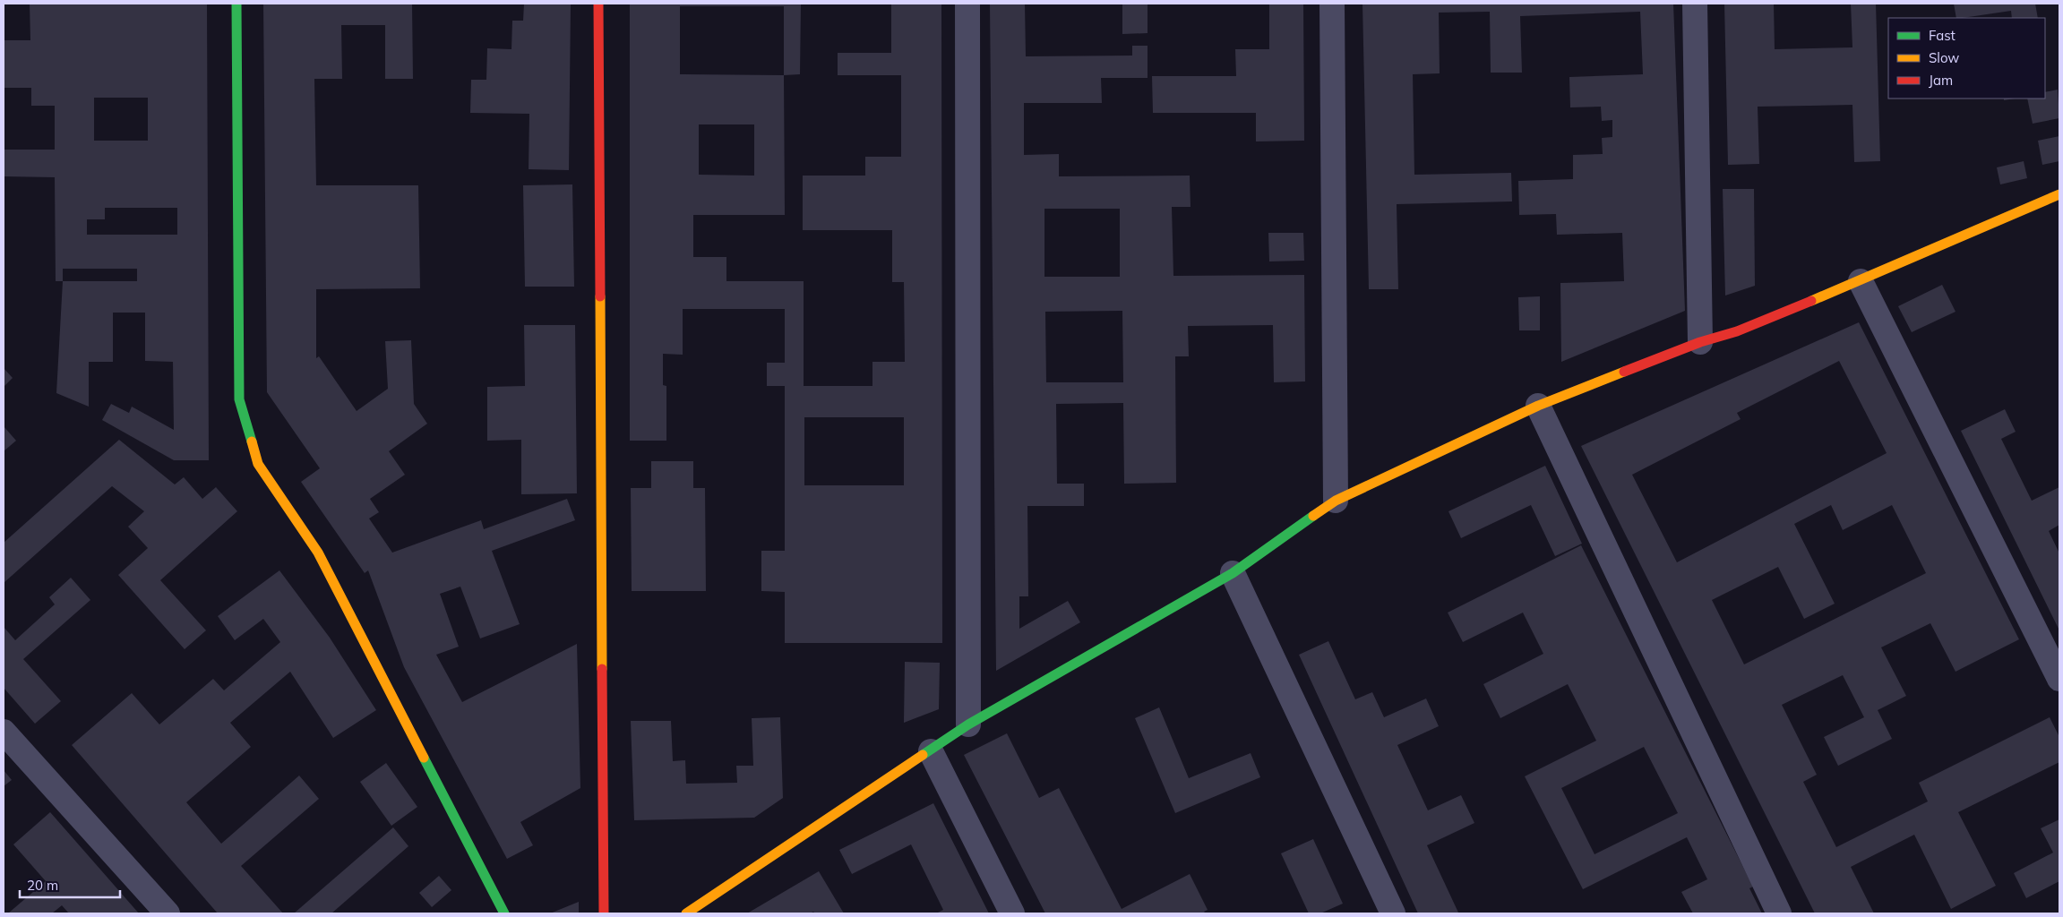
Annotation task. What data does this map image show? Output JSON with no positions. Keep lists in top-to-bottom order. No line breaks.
{"legend":["Fast","Slow","Jam"],"scale_bar":"20 m"}
